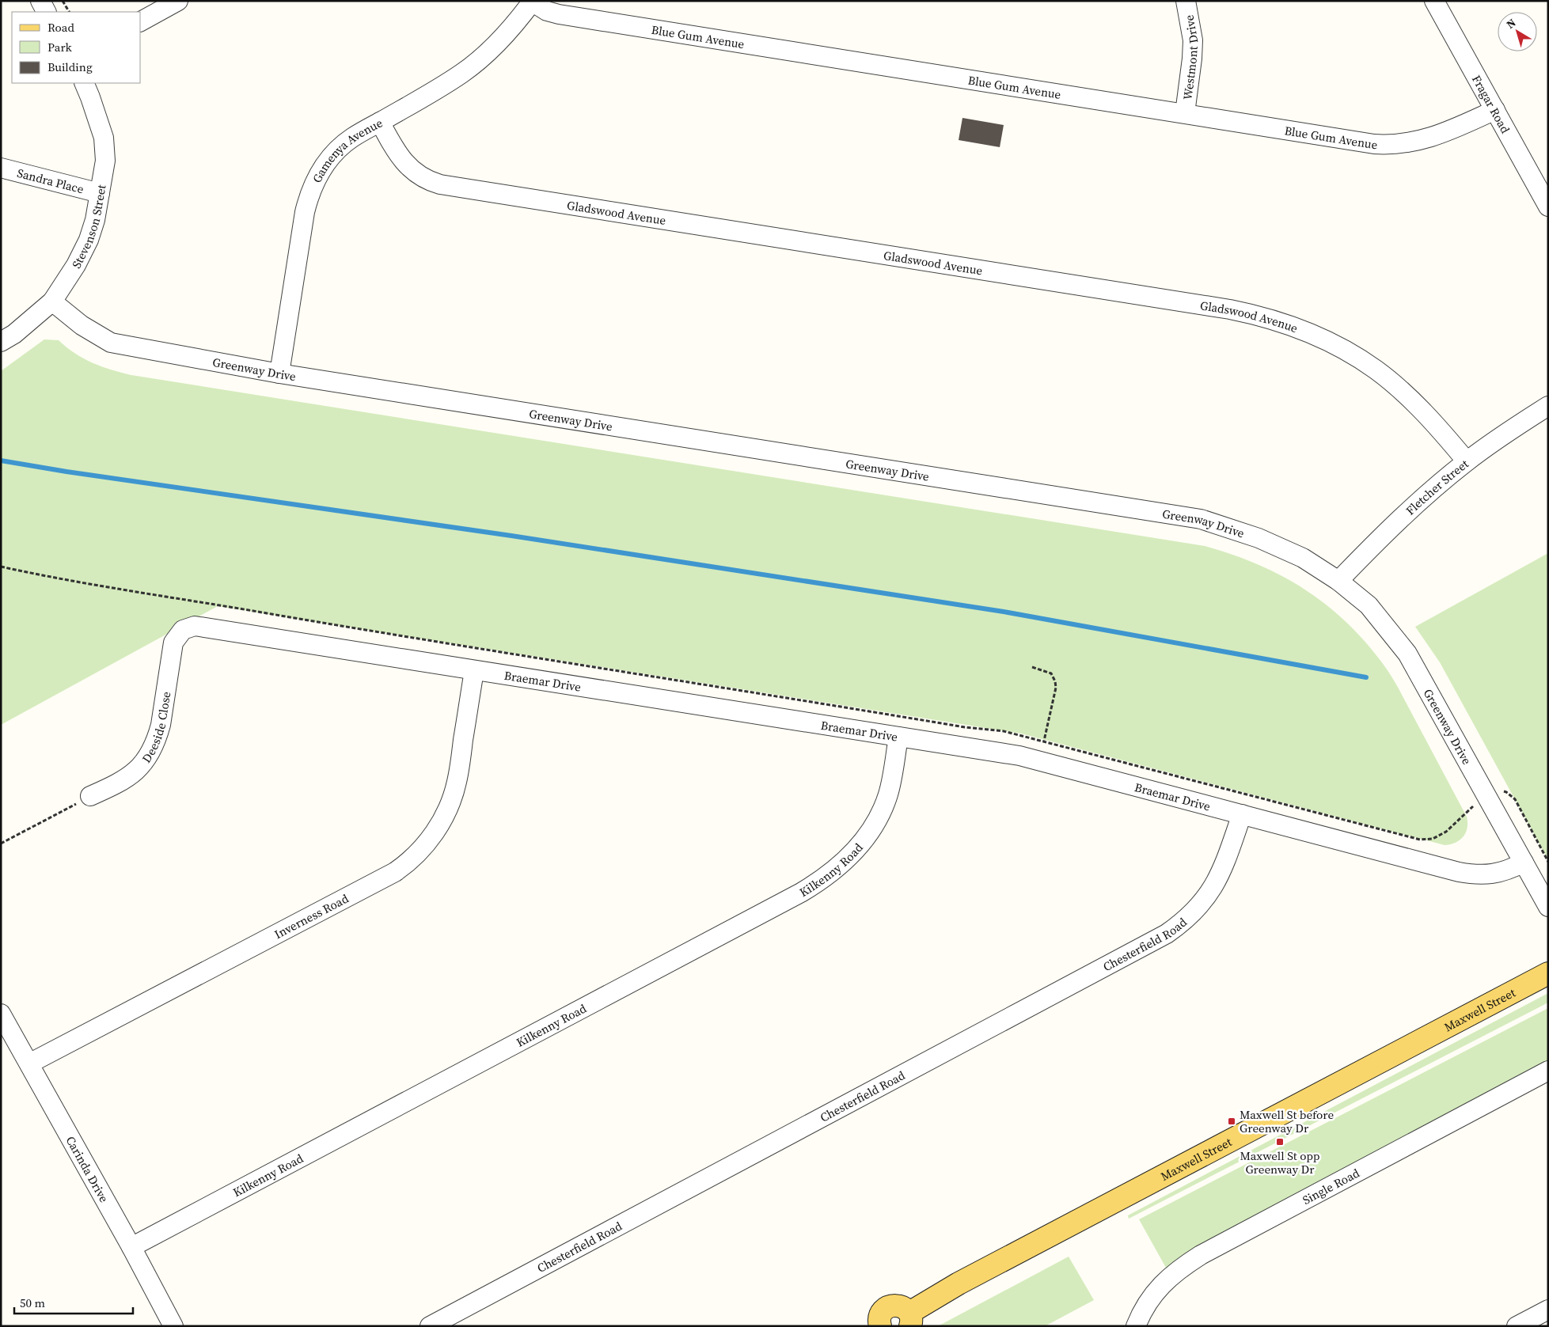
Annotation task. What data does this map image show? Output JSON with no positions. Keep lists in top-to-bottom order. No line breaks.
{"streets":{"main road":["Maxwell Street"],"street":["Blue Gum Avenue","Westmont Drive","Fragar Road","Gamenya Avenue","Sandra Place","Gladswood Avenue","Stevenson Street","Greenway Drive","Fletcher Street","Braemar Drive","Deeside Close","Kilkenny Road","Inverness Road","Chesterfield Road","Carinda Drive","Single Road"]},"crossings":[["Blue Gum Avenue","Westmont Drive"],["Blue Gum Avenue","Fragar Road"],["Blue Gum Avenue","Gamenya Avenue"],["Gamenya Avenue","Gladswood Avenue"],["Gamenya Avenue","Greenway Drive"],["Sandra Place","Stevenson Street"],["Gladswood Avenue","Fletcher Street"],["Stevenson Street","Greenway Drive"],["Greenway Drive","Fletcher Street"],["Greenway Drive","Braemar Drive"],["Braemar Drive","Deeside Close"],["Braemar Drive","Kilkenny Road"],["Braemar Drive","Inverness Road"],["Braemar Drive","Chesterfield Road"],["Kilkenny Road","Carinda Drive"],["Inverness Road","Carinda Drive"]],"places":{"transit":["Maxwell St before Greenway Dr","Maxwell St opp Greenway Dr"]},"legend":["Road","Park","Building"],"scale_bar":"50 m","north":"top left"}
